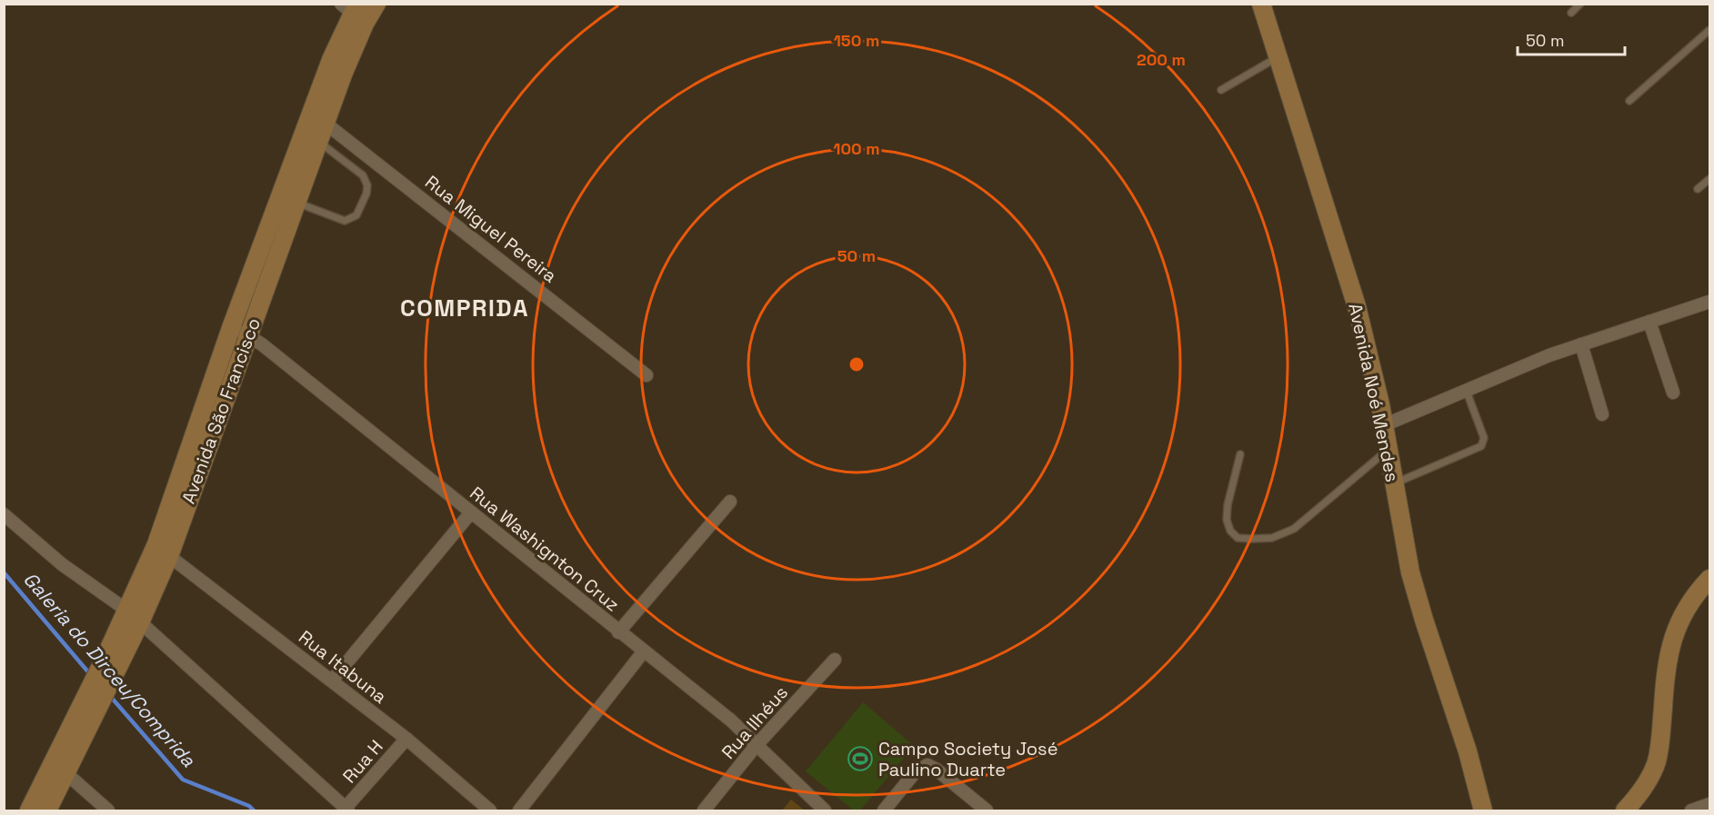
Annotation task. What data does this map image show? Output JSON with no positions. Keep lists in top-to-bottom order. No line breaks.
{"streets":{"street":["Rua Miguel Pereira","Avenida Noé Mendes","Avenida São Francisco","Rua Washignton Cruz","Rua Itabuna","Rua Ilhéus","Rua H"]},"crossings":[["Rua Miguel Pereira","Avenida São Francisco"],["Avenida São Francisco","Rua Washignton Cruz"],["Avenida São Francisco","Rua Itabuna"],["Rua Washignton Cruz","Rua Ilhéus"],["Rua Itabuna","Rua H"]],"districts":["COMPRIDA"],"water":["Galeria do Dirceu/Comprida"],"places":{"sports":["Campo Society José Paulino Duarte"]},"scale_bar":"50 m","rings":["150 m","200 m","100 m","50 m"]}
